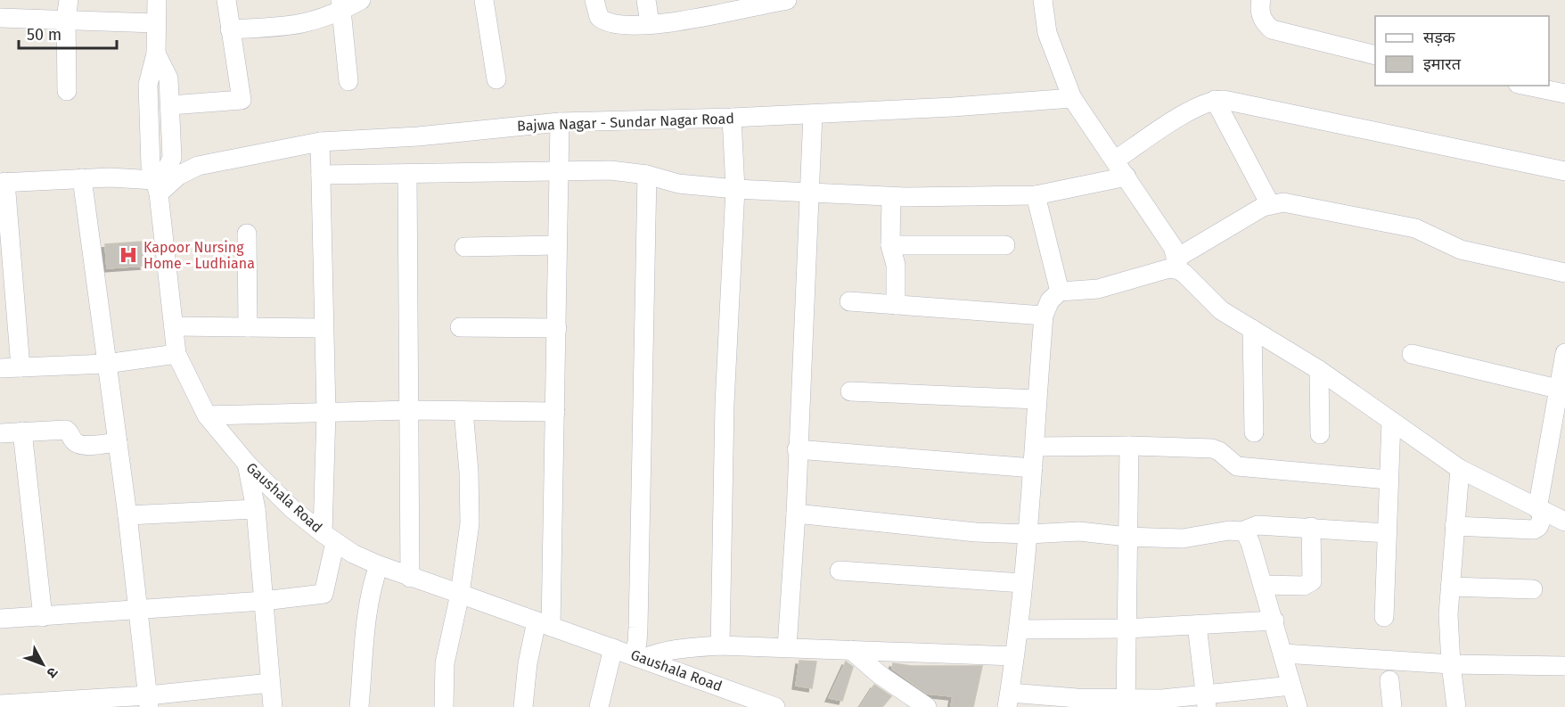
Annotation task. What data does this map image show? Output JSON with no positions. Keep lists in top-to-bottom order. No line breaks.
{"streets":{"street":["Bajwa Nagar - Sundar Nagar Road","Gaushala Road"]},"crossings":[["Bajwa Nagar - Sundar Nagar Road","Gaushala Road"]],"places":{"hospital":["Kapoor Nursing Home - Ludhiana"]},"legend":["सड़क","इमारत"],"scale_bar":"50 m","north":"bottom right"}
